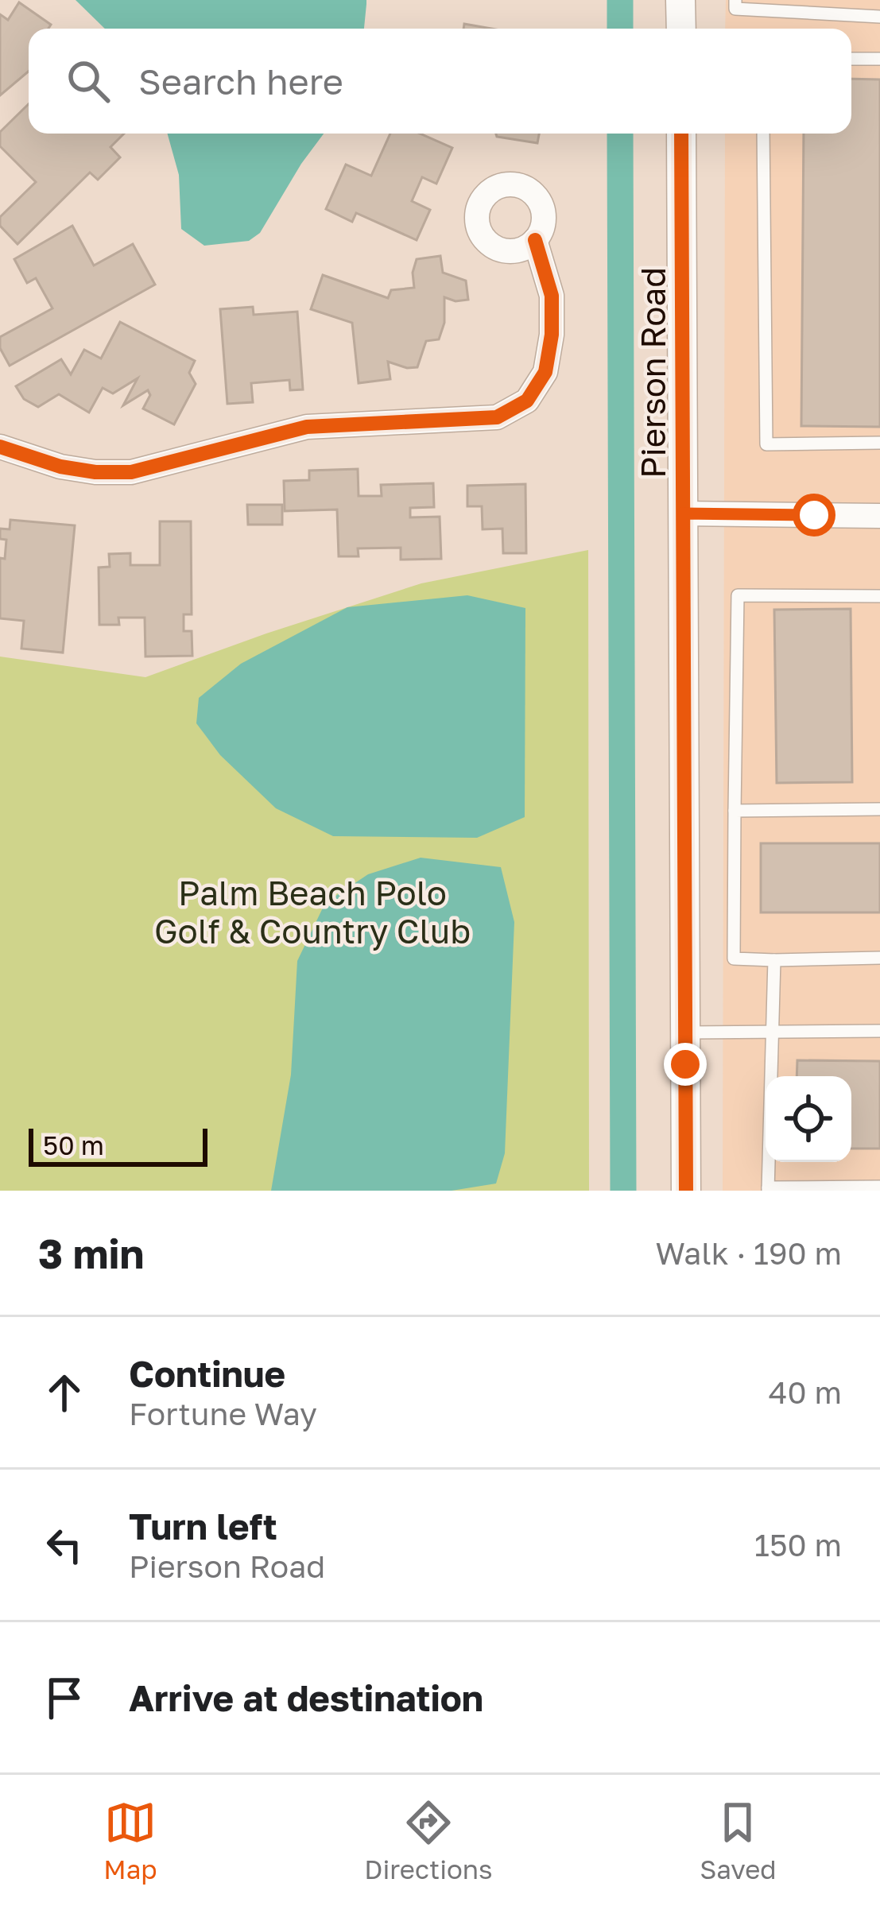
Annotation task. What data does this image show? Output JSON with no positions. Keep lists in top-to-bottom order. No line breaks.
{"streets":{"street":["Pierson Road"]},"parks":["Palm Beach Polo Golf & Country Club"],"scale_bar":"50 m","page":{"search":"Search here","scale":"50 m","heading":["3 min","Walk · 190 m"],"list":[["Continue","Fortune Way","40 m"],["Turn left","Pierson Road","150 m"],"Arrive at destination"],"nav":["Map","Directions","Saved"]}}
